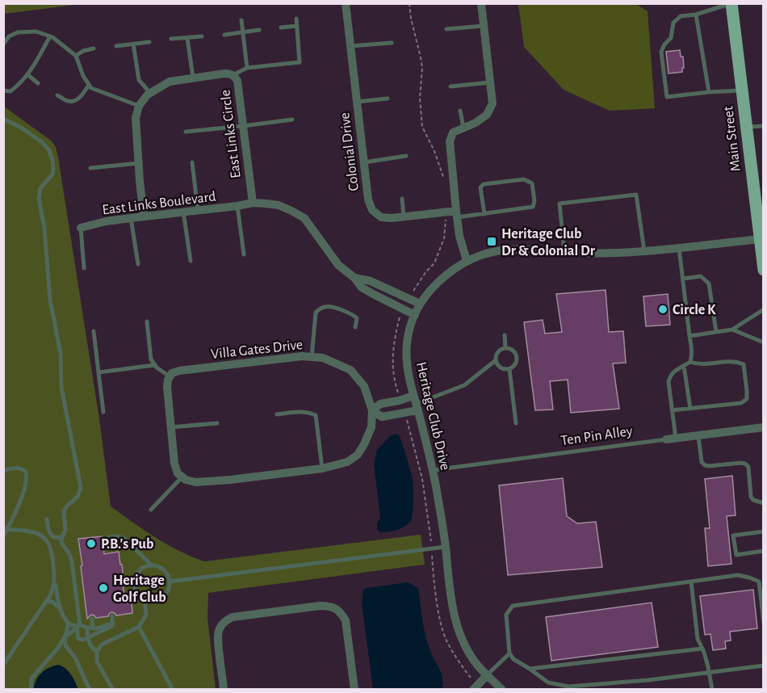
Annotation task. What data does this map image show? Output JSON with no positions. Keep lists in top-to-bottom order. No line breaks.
{"streets":{"main road":["Main Street"],"street":["East Links Circle","Colonial Drive","East Links Boulevard","Villa Gates Drive","Heritage Club Drive","Ten Pin Alley"]},"crossings":[["East Links Circle","East Links Boulevard"],["Main Street","Heritage Club Drive"],["East Links Boulevard","Heritage Club Drive"],["Heritage Club Drive","Ten Pin Alley"]],"places":{"transit":["Heritage Club Dr & Colonial Dr"],"other":["Circle K","P.B.'s Pub","Heritage Golf Club"]}}
